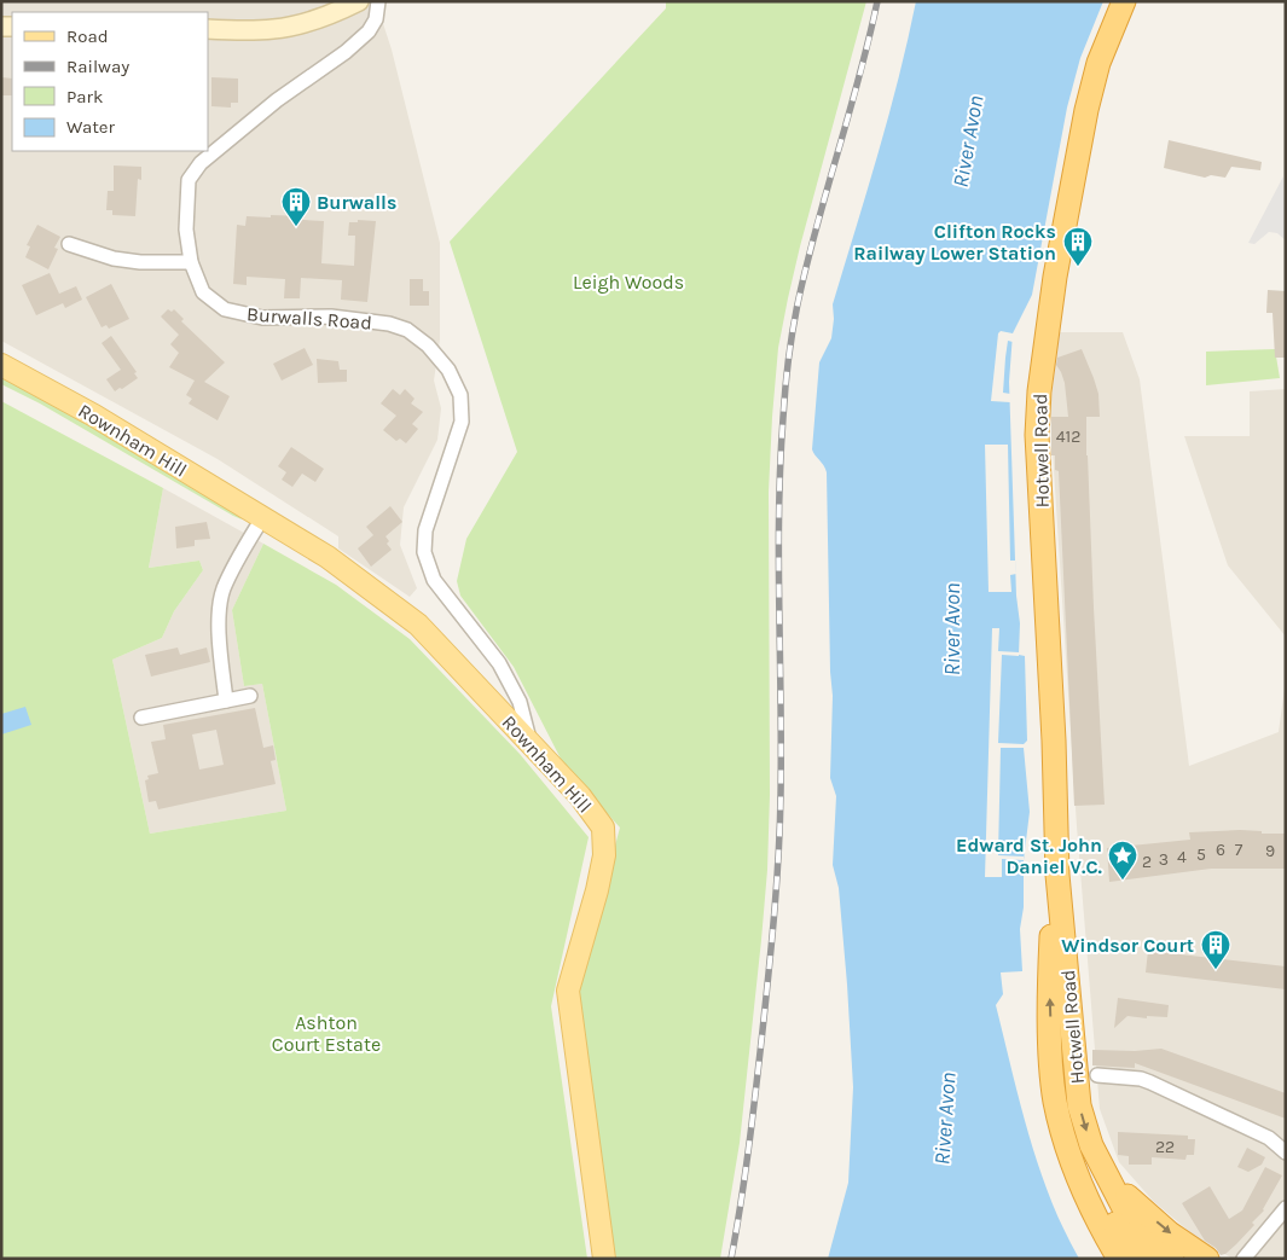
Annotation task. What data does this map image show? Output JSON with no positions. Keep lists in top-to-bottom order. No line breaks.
{"streets":{"highway":["Hotwell Road"],"main road":["Rownham Hill"],"street":["Burwalls Road"]},"crossings":[["Burwalls Road","Rownham Hill"]],"water":["River Avon"],"parks":["Leigh Woods","Ashton Court Estate"],"places":{"building":["Burwalls","Clifton Rocks Railway Lower Station","Windsor Court"],"place":["Edward St. John Daniel V.C."]},"house_numbers":["412","6","7","9","5","4","3","2","22"],"legend":["Road","Railway","Park","Water"]}
